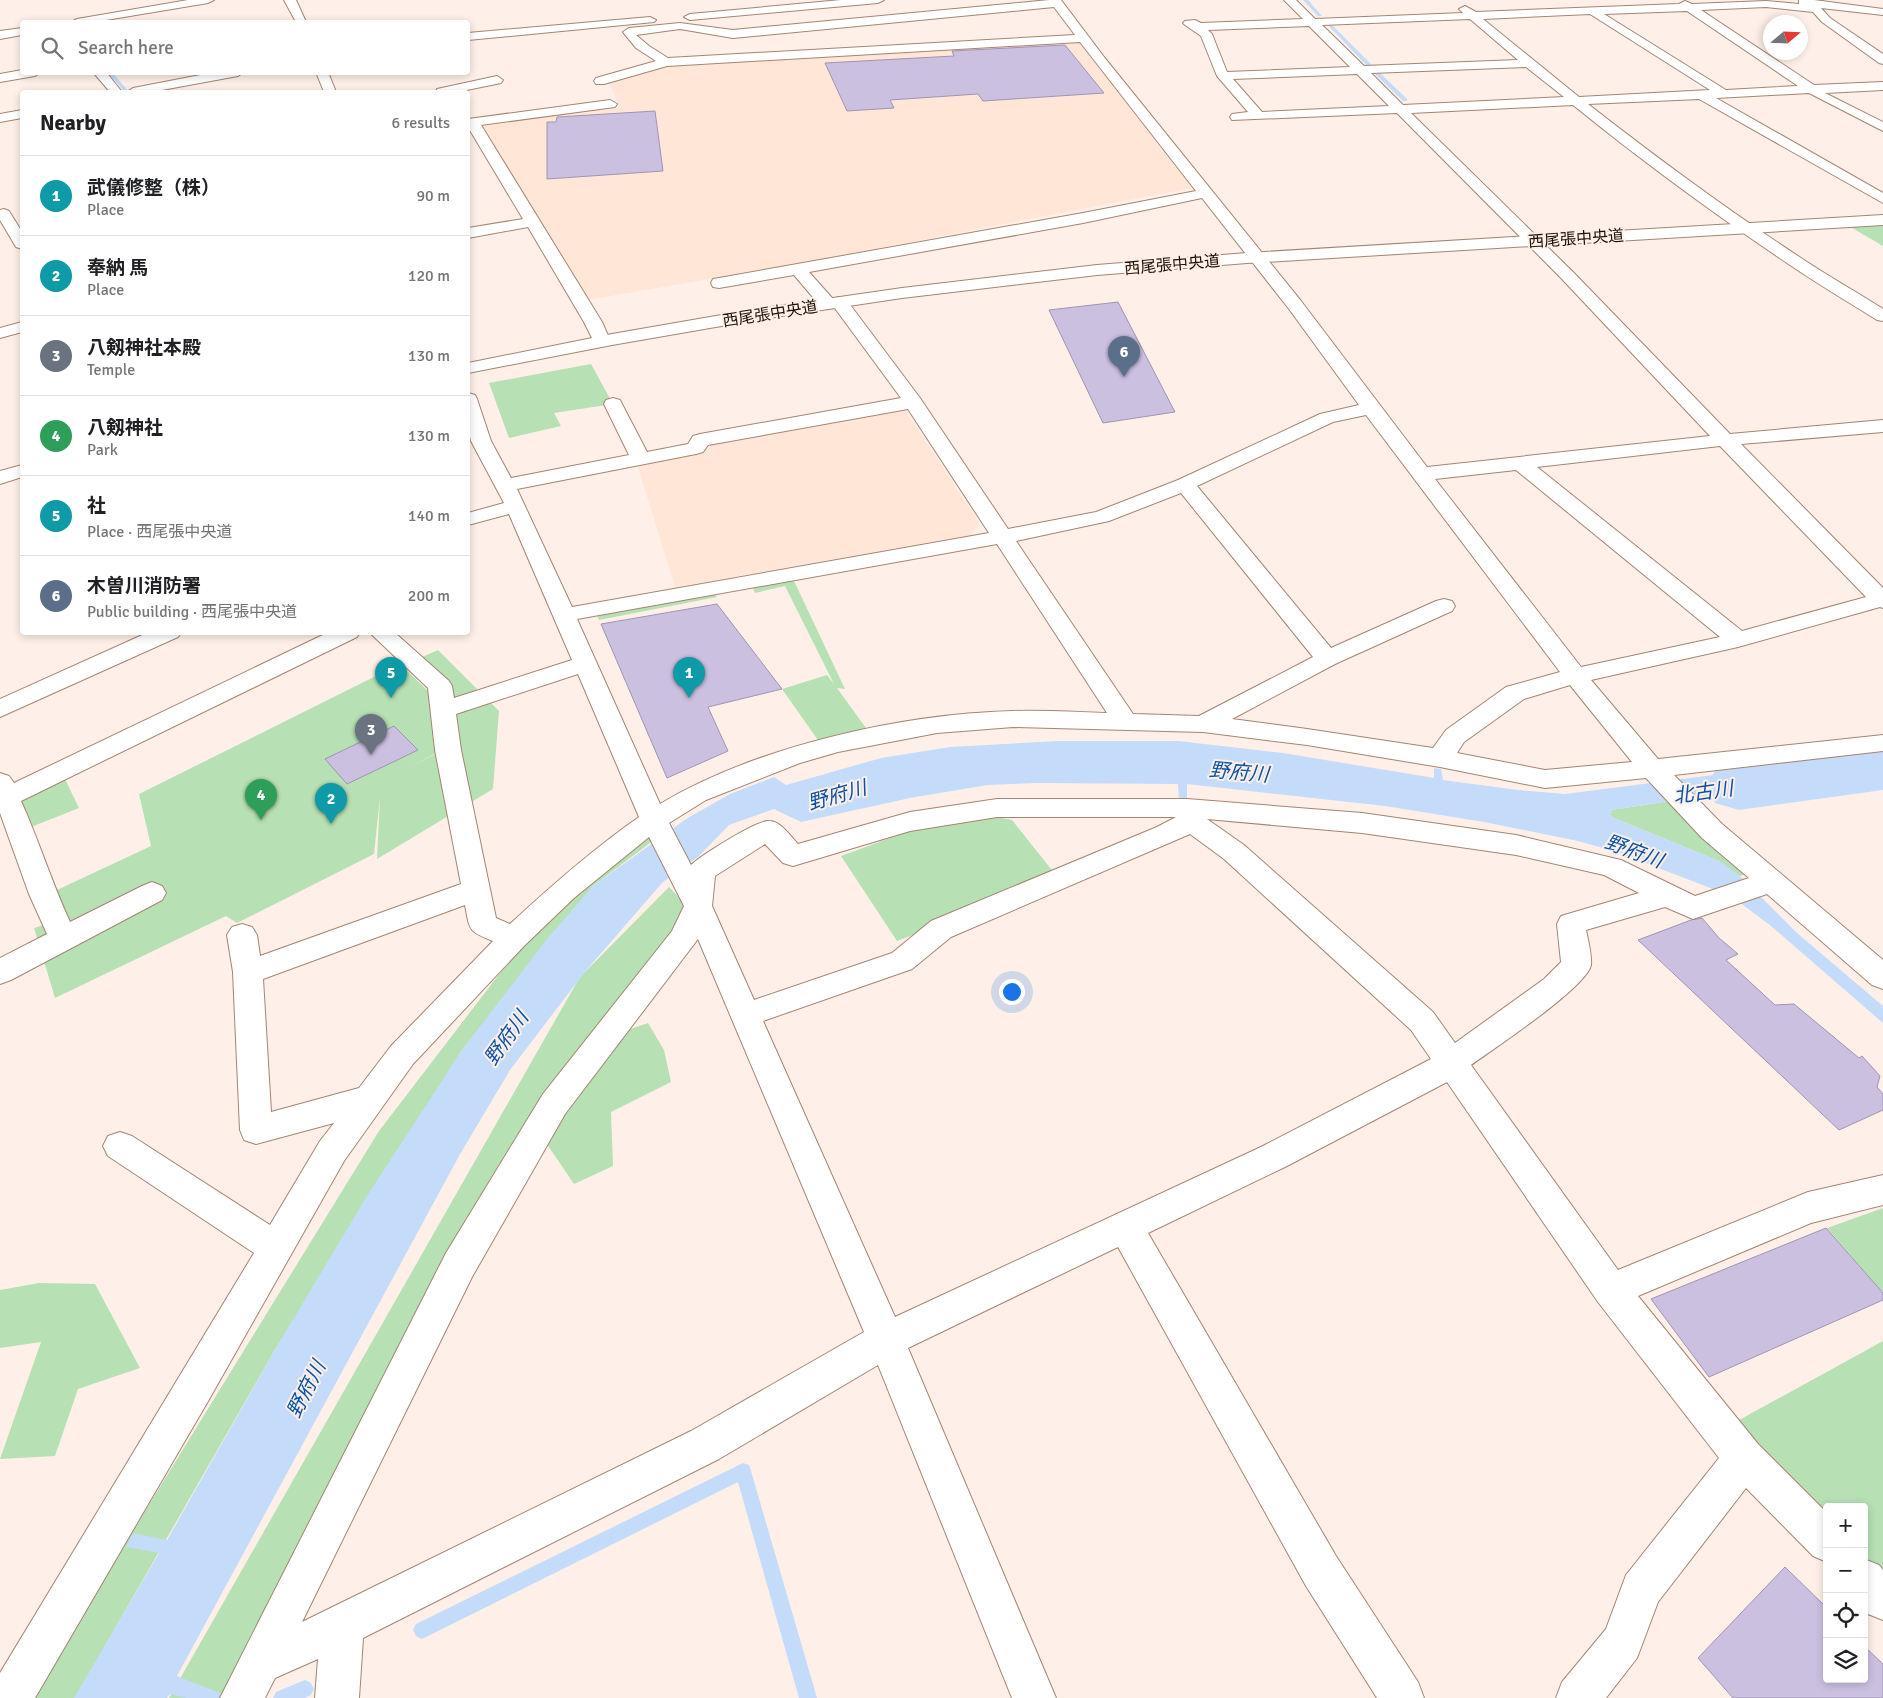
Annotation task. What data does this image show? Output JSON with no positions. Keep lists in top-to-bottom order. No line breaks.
{"streets":{"street":["西尾張中央道"]},"water":["野府川","北古川"],"north":"right","page":{"search":"Search here","heading":["Nearby","6 results"],"list":[{"mark":"1","name":"武儀修整（株）","note":"Place","value":"90 m"},{"mark":"2","name":"奉納 馬","note":"Place","value":"120 m"},{"mark":"3","name":"八剱神社本殿","note":"Temple","value":"130 m"},{"mark":"4","name":"八剱神社","note":"Park","value":"130 m"},{"mark":"5","name":"社","note":"Place · 西尾張中央道","value":"140 m"},{"mark":"6","name":"木曽川消防署","note":"Public building · 西尾張中央道","value":"200 m"}],"pins":["6","1","5","3","4","2"],"map_buttons":["+","−"]}}
